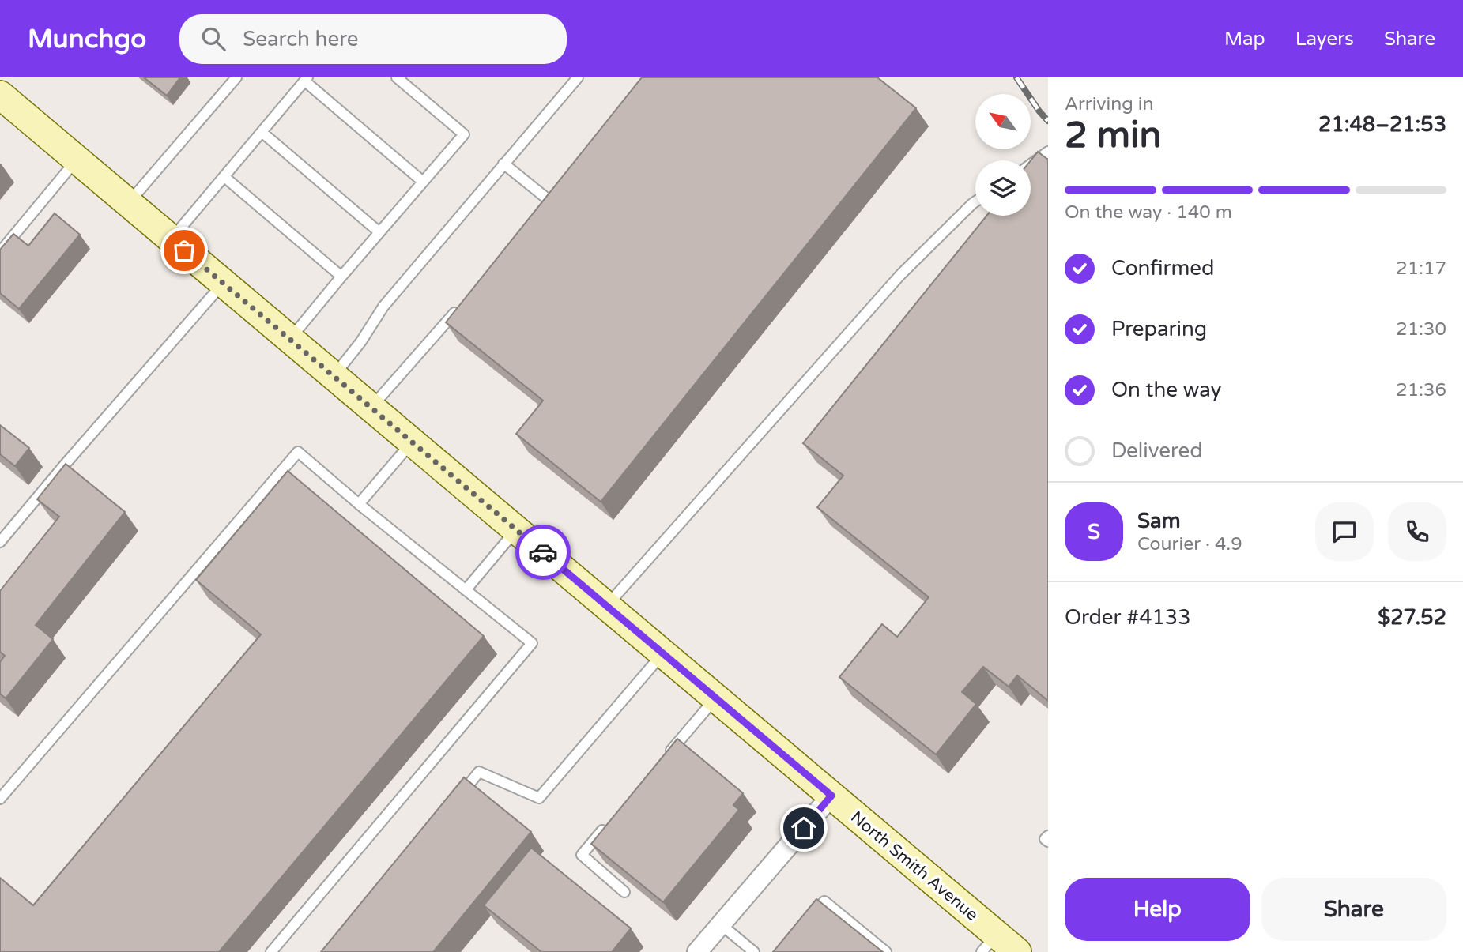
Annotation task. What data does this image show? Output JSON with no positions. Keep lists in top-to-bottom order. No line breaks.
{"streets":{"main road":["North Smith Avenue"]},"north":"top left","page":{"header":"Munchgo","search":"Search here","nav":["Map","Layers","Share"],"heading":["2 min","Arriving in","21:48–21:53"],"panel":["Sam","Courier · 4.9","Order #4133","$27.52"],"bar":"On the way · 140 m","list":[["Confirmed","21:17"],["Preparing","21:30"],["On the way","21:36"],"Delivered"],"round":"S","buttons":["Help","Share"]}}
